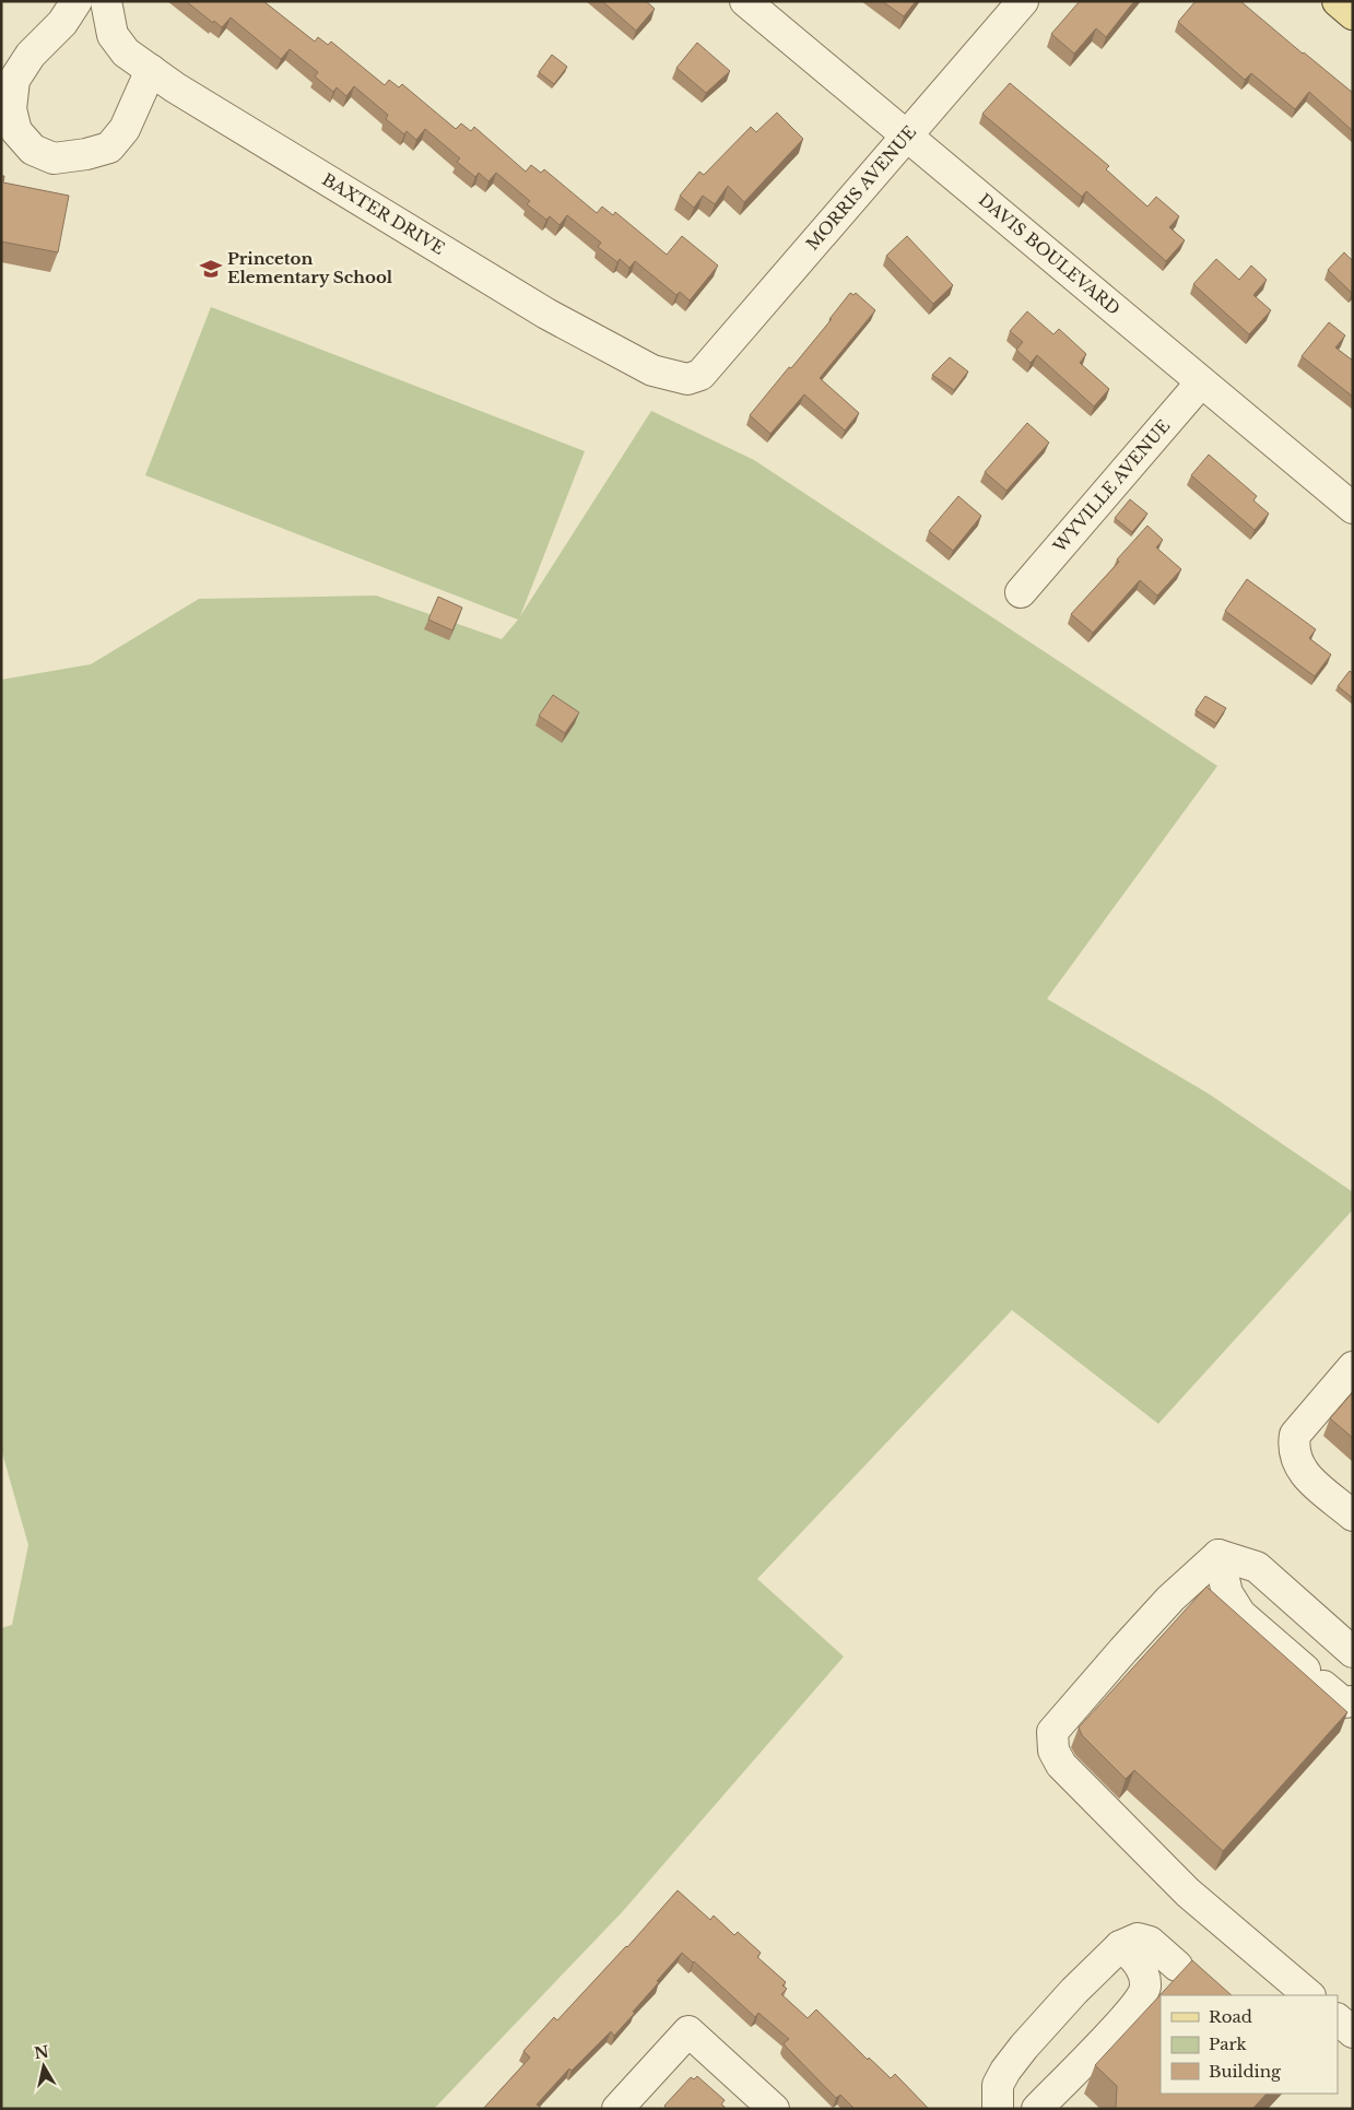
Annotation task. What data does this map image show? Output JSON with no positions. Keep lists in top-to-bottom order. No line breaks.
{"streets":{"street":["MORRIS AVENUE","BAXTER DRIVE","DAVIS BOULEVARD","WYVILLE AVENUE"]},"crossings":[["MORRIS AVENUE","BAXTER DRIVE"],["MORRIS AVENUE","DAVIS BOULEVARD"],["DAVIS BOULEVARD","WYVILLE AVENUE"]],"places":{"school or university":["Princeton Elementary School"]},"legend":["Road","Park","Building"],"north":"top"}
